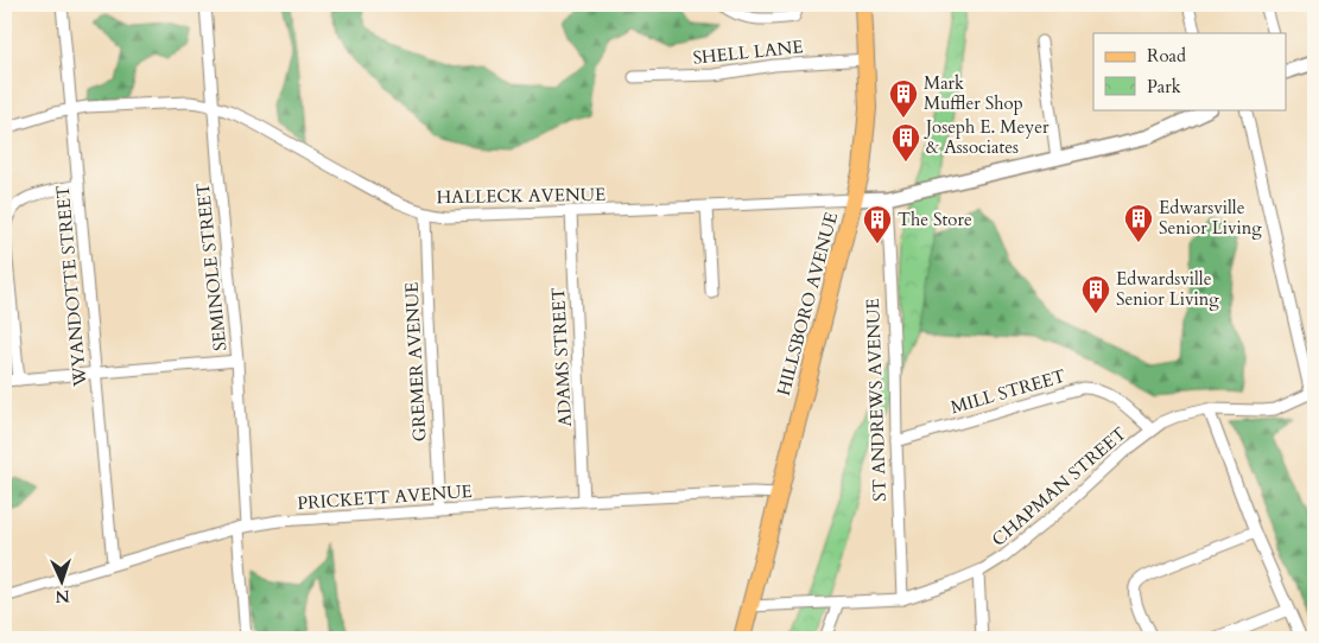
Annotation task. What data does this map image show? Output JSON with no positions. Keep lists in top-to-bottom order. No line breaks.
{"streets":{"main road":["HILLSBORO AVENUE"],"street":["SHELL LANE","HALLECK AVENUE","SEMINOLE STREET","WYANDOTTE STREET","ADAMS STREET","GREMER AVENUE","MILL STREET","ST ANDREWS AVENUE","CHAPMAN STREET","PRICKETT AVENUE"]},"crossings":[["HALLECK AVENUE","SEMINOLE STREET"],["HALLECK AVENUE","WYANDOTTE STREET"],["HALLECK AVENUE","HILLSBORO AVENUE"],["HALLECK AVENUE","ADAMS STREET"],["HALLECK AVENUE","GREMER AVENUE"],["SEMINOLE STREET","PRICKETT AVENUE"],["WYANDOTTE STREET","PRICKETT AVENUE"],["HILLSBORO AVENUE","ST ANDREWS AVENUE"],["HILLSBORO AVENUE","CHAPMAN STREET"],["HILLSBORO AVENUE","PRICKETT AVENUE"],["ADAMS STREET","PRICKETT AVENUE"],["GREMER AVENUE","PRICKETT AVENUE"],["MILL STREET","ST ANDREWS AVENUE"],["MILL STREET","CHAPMAN STREET"],["ST ANDREWS AVENUE","CHAPMAN STREET"]],"places":{"building":["Mark Muffler Shop","Joseph E. Meyer & Associates","Edwarsville Senior Living","The Store","Edwardsville Senior Living"]},"legend":["Road","Park"],"north":"bottom"}
